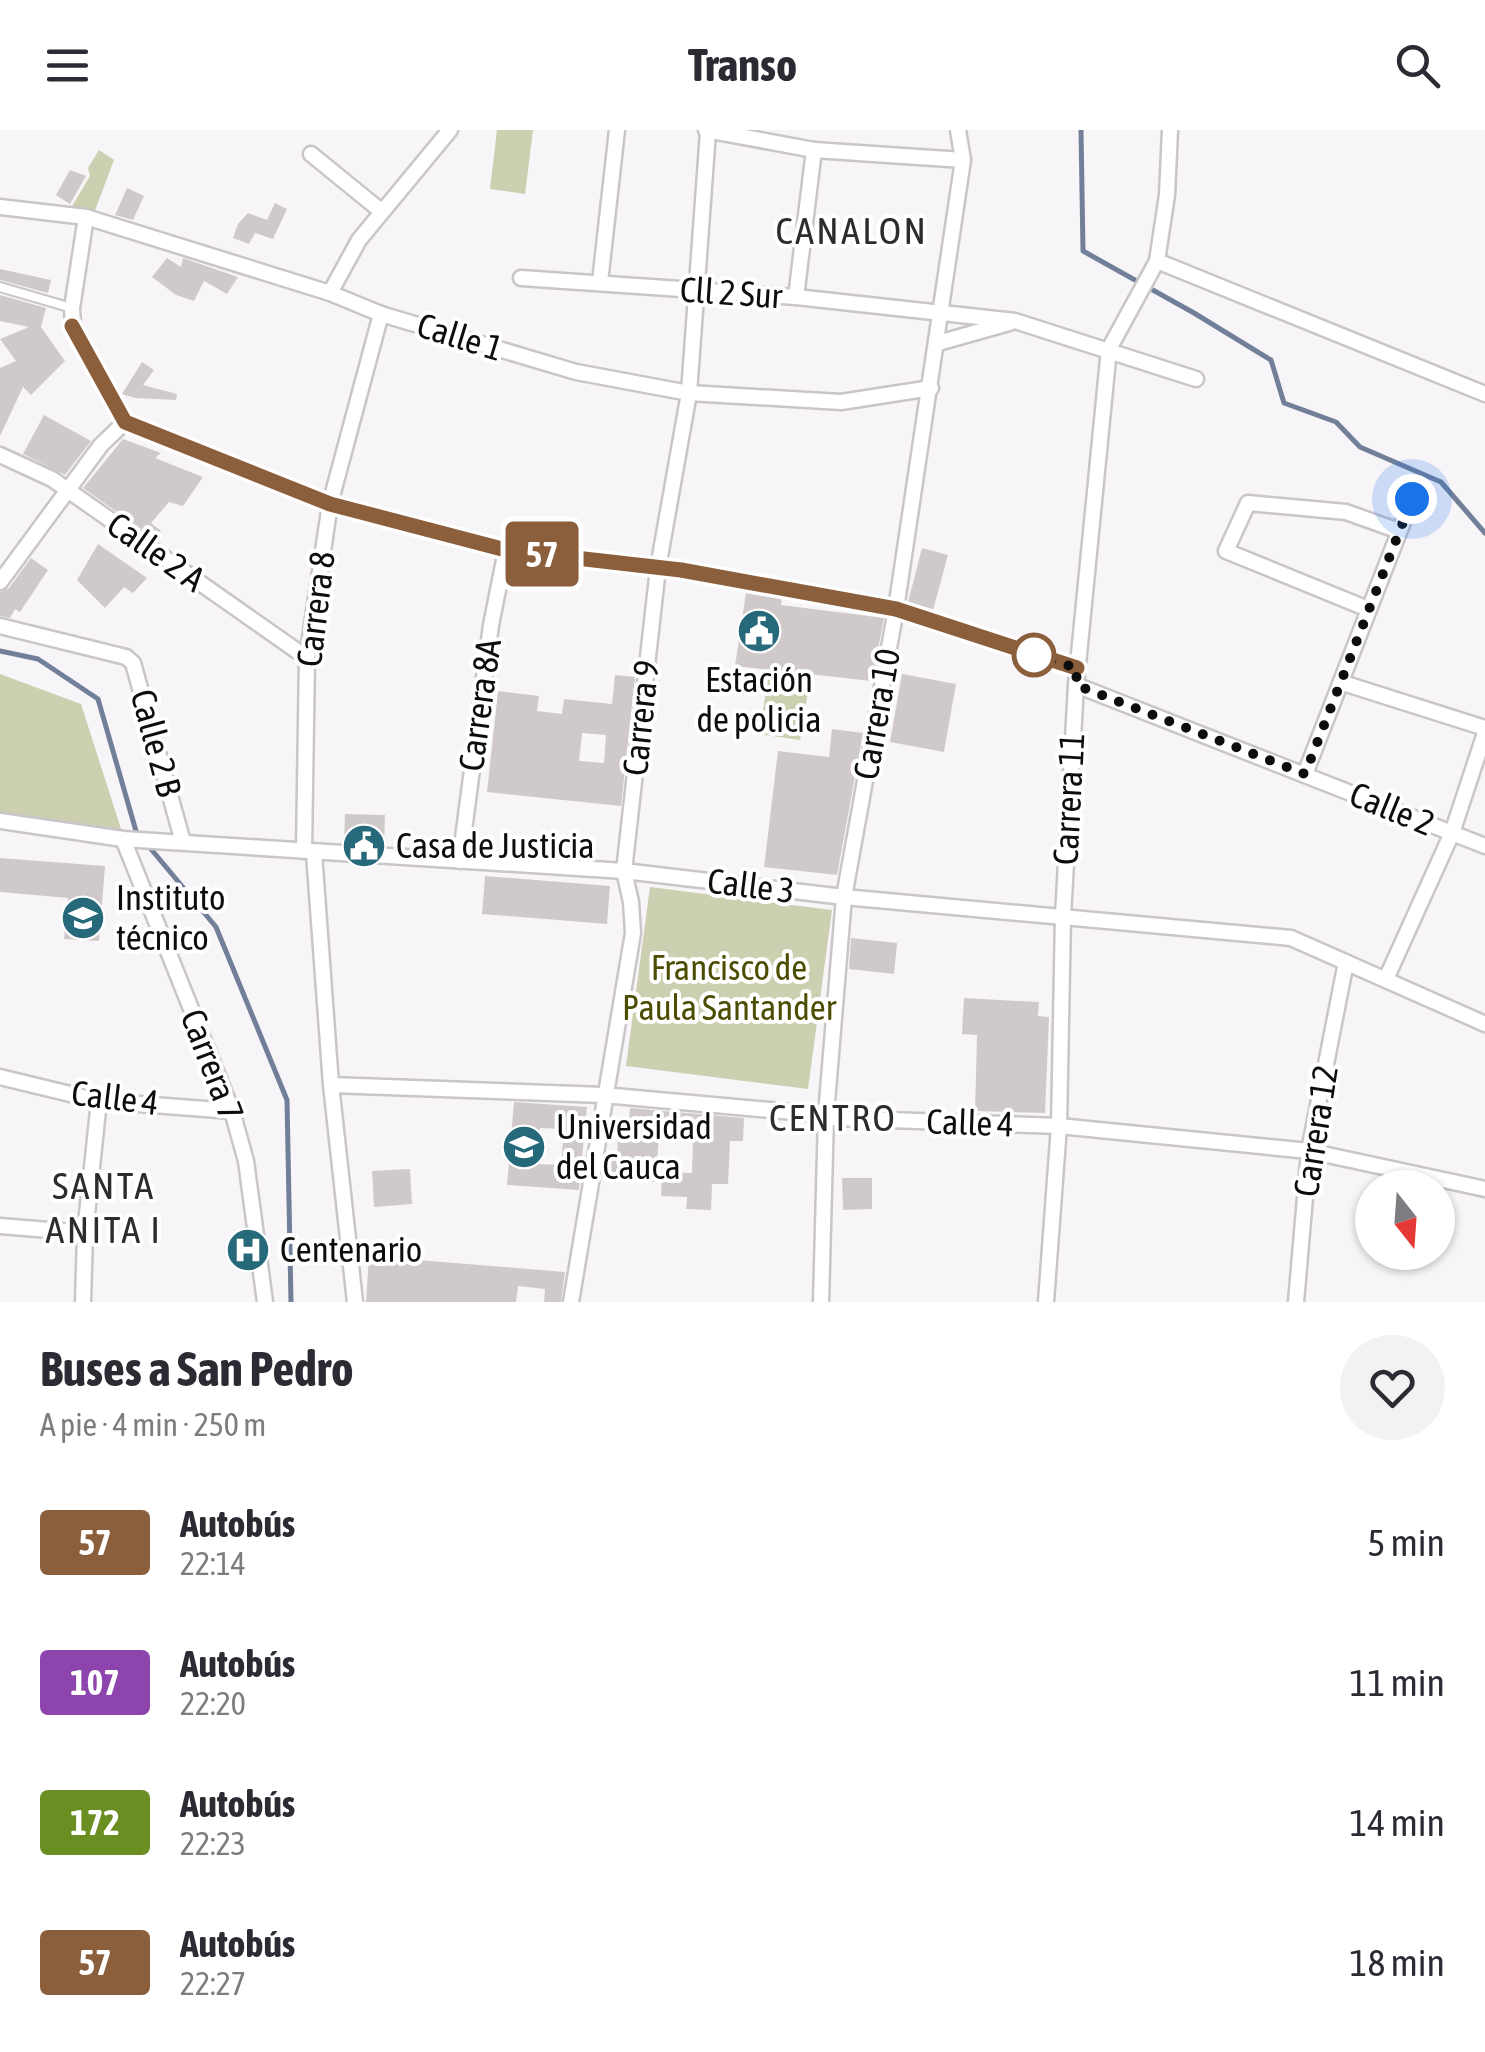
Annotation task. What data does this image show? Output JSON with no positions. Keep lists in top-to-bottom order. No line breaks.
{"streets":{"street":["Cll 2 Sur","Calle 1","Calle 2 A","Carrera 8","Carrera 8A","Carrera 10","Carrera 9","Calle 2 B","Carrera 11","Calle 2","Calle 3","Carrera 7","Calle 4","Carrera 12"]},"crossings":[["Cll 2 Sur","Carrera 10"],["Cll 2 Sur","Carrera 9"],["Calle 1","Carrera 8"],["Calle 1","Carrera 10"],["Calle 1","Carrera 9"],["Calle 2 A","Carrera 8"],["Carrera 8","Calle 3"],["Carrera 8","Calle 4"],["Carrera 8A","Calle 3"],["Carrera 10","Calle 3"],["Carrera 10","Calle 4"],["Carrera 9","Calle 3"],["Carrera 9","Calle 4"],["Calle 2 B","Calle 3"],["Carrera 11","Calle 2"],["Carrera 11","Calle 3"],["Carrera 11","Calle 4"],["Calle 3","Carrera 7"],["Calle 3","Carrera 12"],["Carrera 7","Calle 4"],["Calle 4","Carrera 12"]],"districts":["CANALON","CENTRO","SANTA ANITA I"],"parks":["Francisco de Paula Santander"],"places":{"public building":["Estación de policia","Casa de Justicia"],"school or university":["Instituto técnico","Universidad del Cauca"],"hospital":["Centenario"]},"lines":["bus line 57"],"north":"bottom","page":{"header":"Transo","on_map":"57","heading":["Buses a San Pedro","A pie · 4 min · 250 m"],"list":[{"mark":"57","name":"Autobús","note":"22:14","value":"5 min"},{"mark":"107","name":"Autobús","note":"22:20","value":"11 min"},{"mark":"172","name":"Autobús","note":"22:23","value":"14 min"},{"mark":"57","name":"Autobús","note":"22:27","value":"18 min"}]}}
